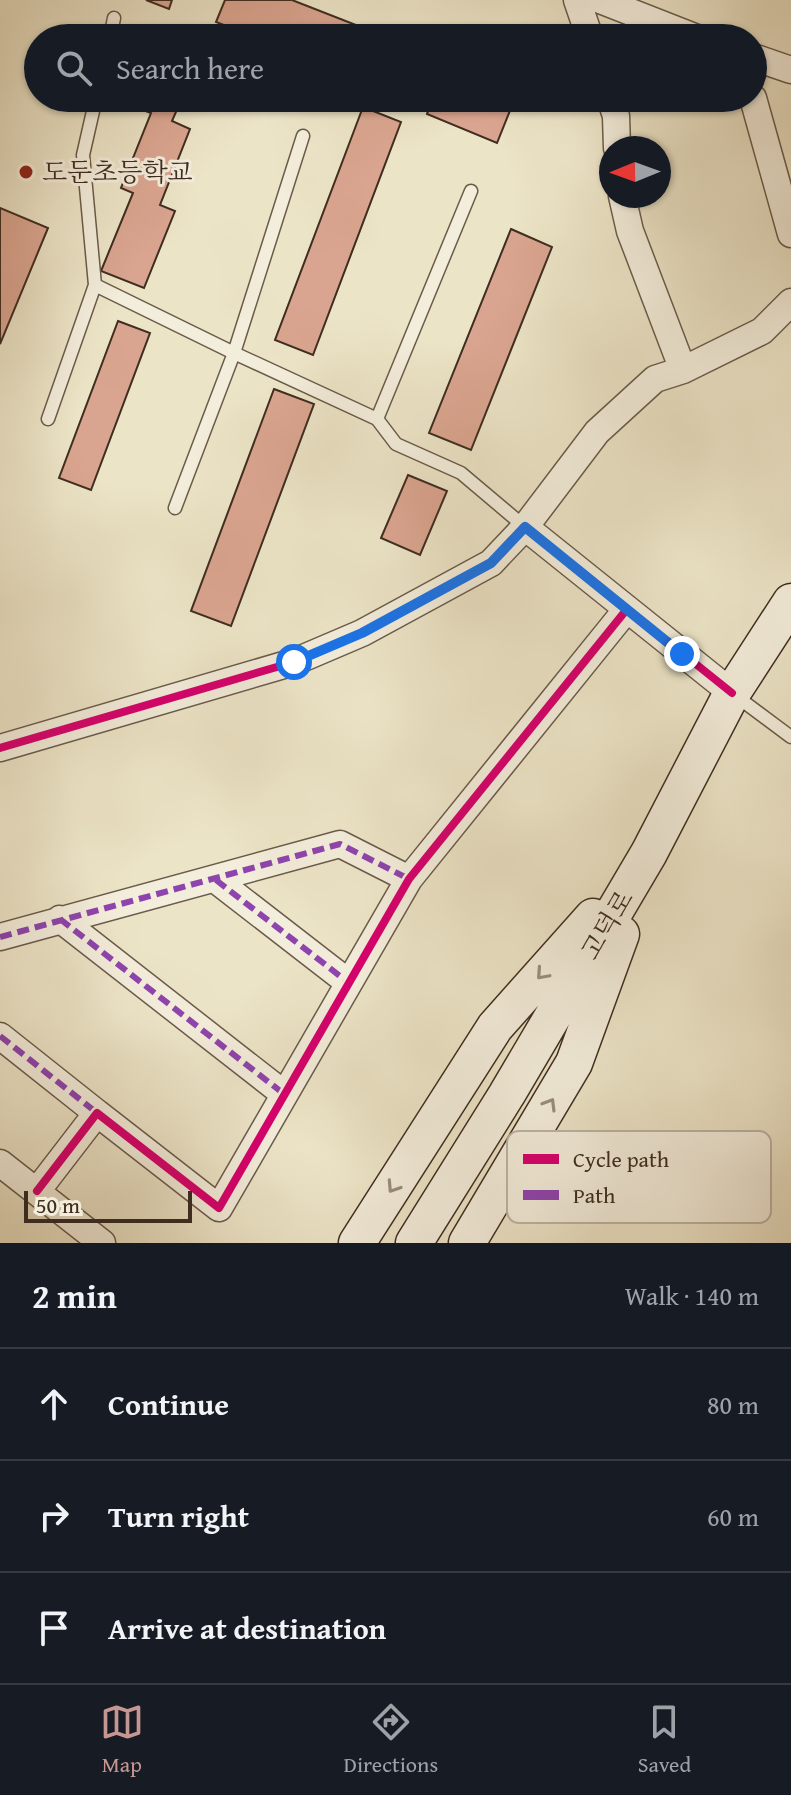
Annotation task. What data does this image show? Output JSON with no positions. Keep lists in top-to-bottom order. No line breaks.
{"streets":{"main road":["고덕로"]},"places":["도둔초등학교"],"legend":["Cycle path","Path"],"scale_bar":"50 m","north":"left","page":{"search":"Search here","scale":"50 m","heading":["2 min","Walk · 140 m"],"list":[["Continue","80 m"],["Turn right","60 m"],"Arrive at destination"],"nav":["Map","Directions","Saved"]}}
